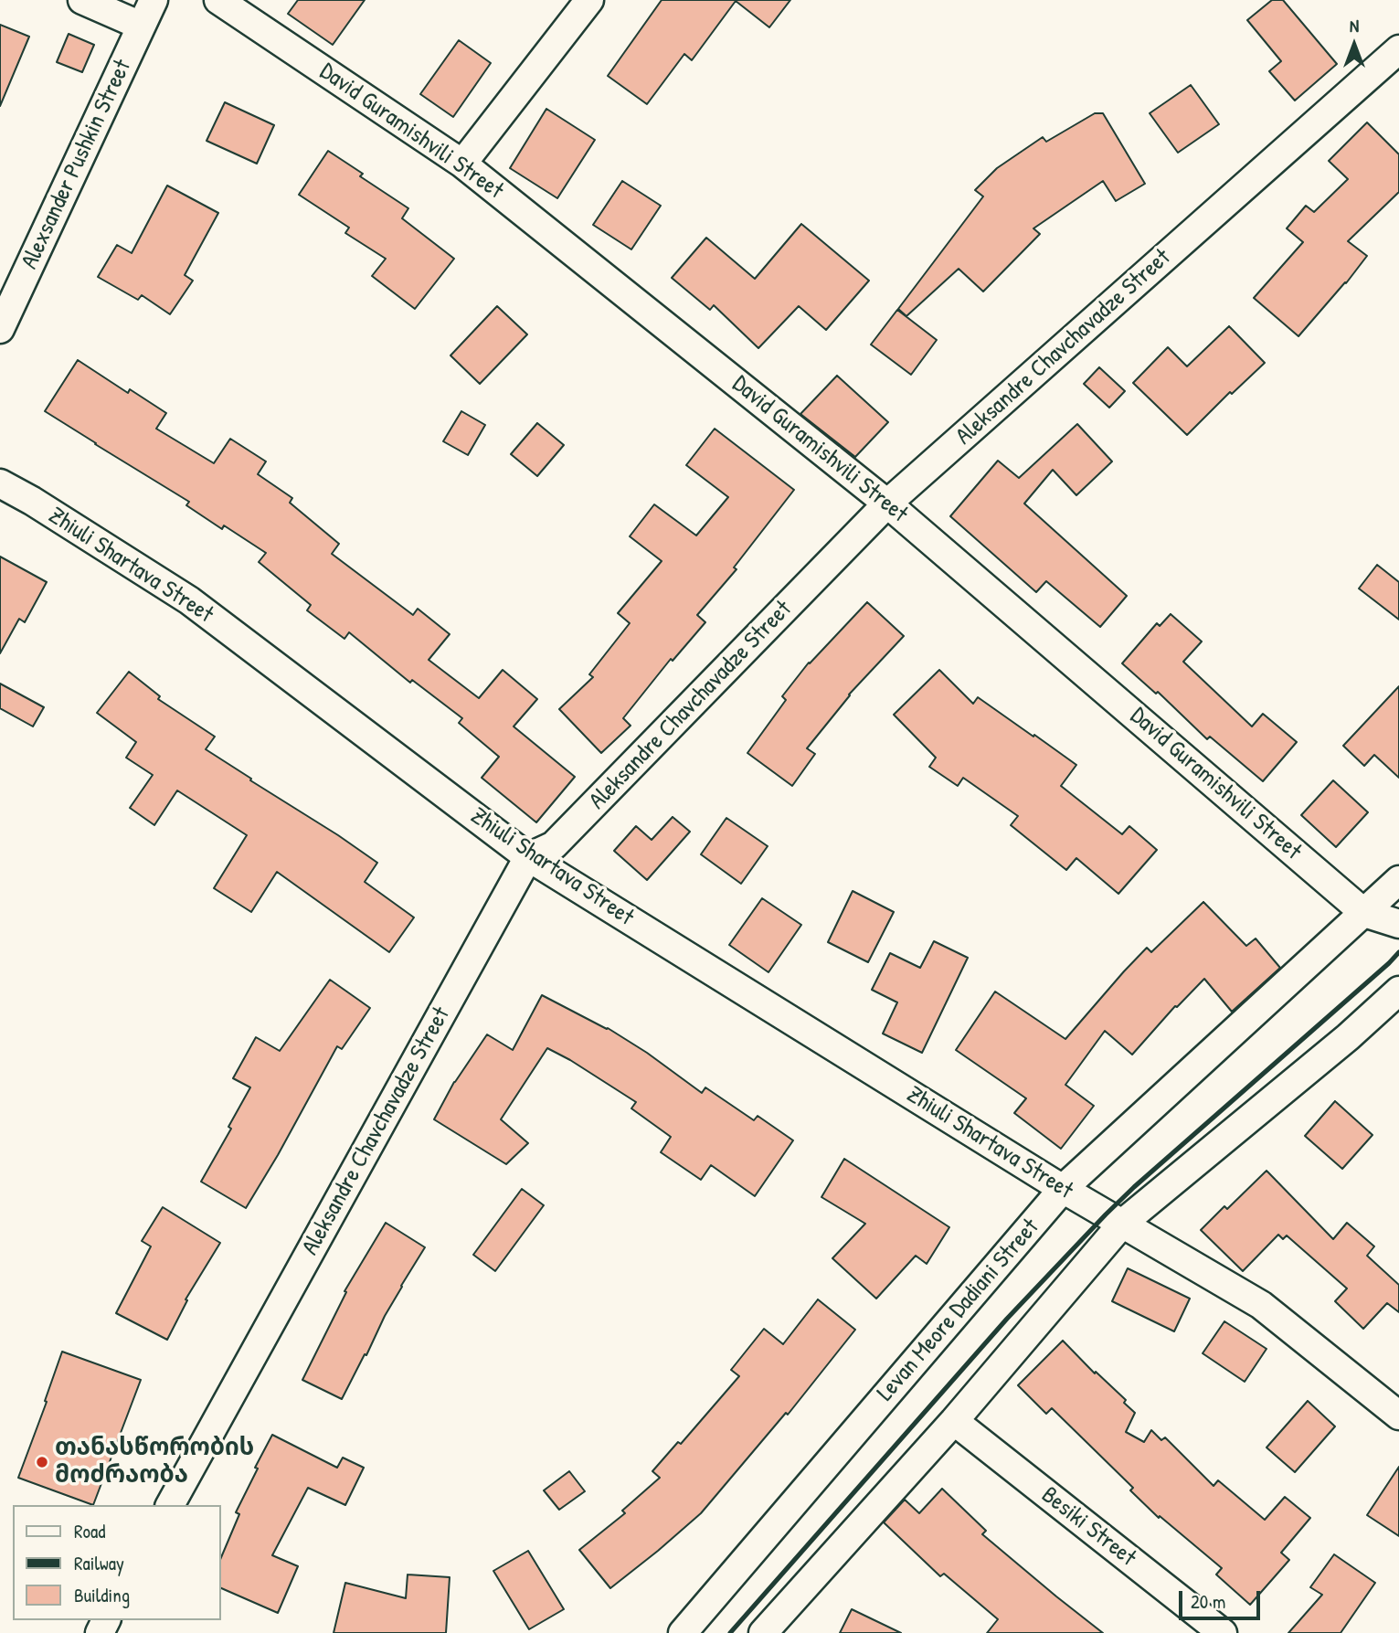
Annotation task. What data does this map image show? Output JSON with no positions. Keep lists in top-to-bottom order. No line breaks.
{"streets":{"street":["David Guramishvili Street","Alexsander Pushkin Street","Aleksandre Chavchavadze Street","Zhiuli Shartava Street","Levan Meore Dadiani Street","Besiki Street"]},"crossings":[["David Guramishvili Street","Aleksandre Chavchavadze Street"],["David Guramishvili Street","Levan Meore Dadiani Street"],["Aleksandre Chavchavadze Street","Zhiuli Shartava Street"],["Zhiuli Shartava Street","Levan Meore Dadiani Street"]],"places":["თანასწორობის მოძრაობა"],"legend":["Road","Railway","Building"],"scale_bar":"20 m","north":"top"}
